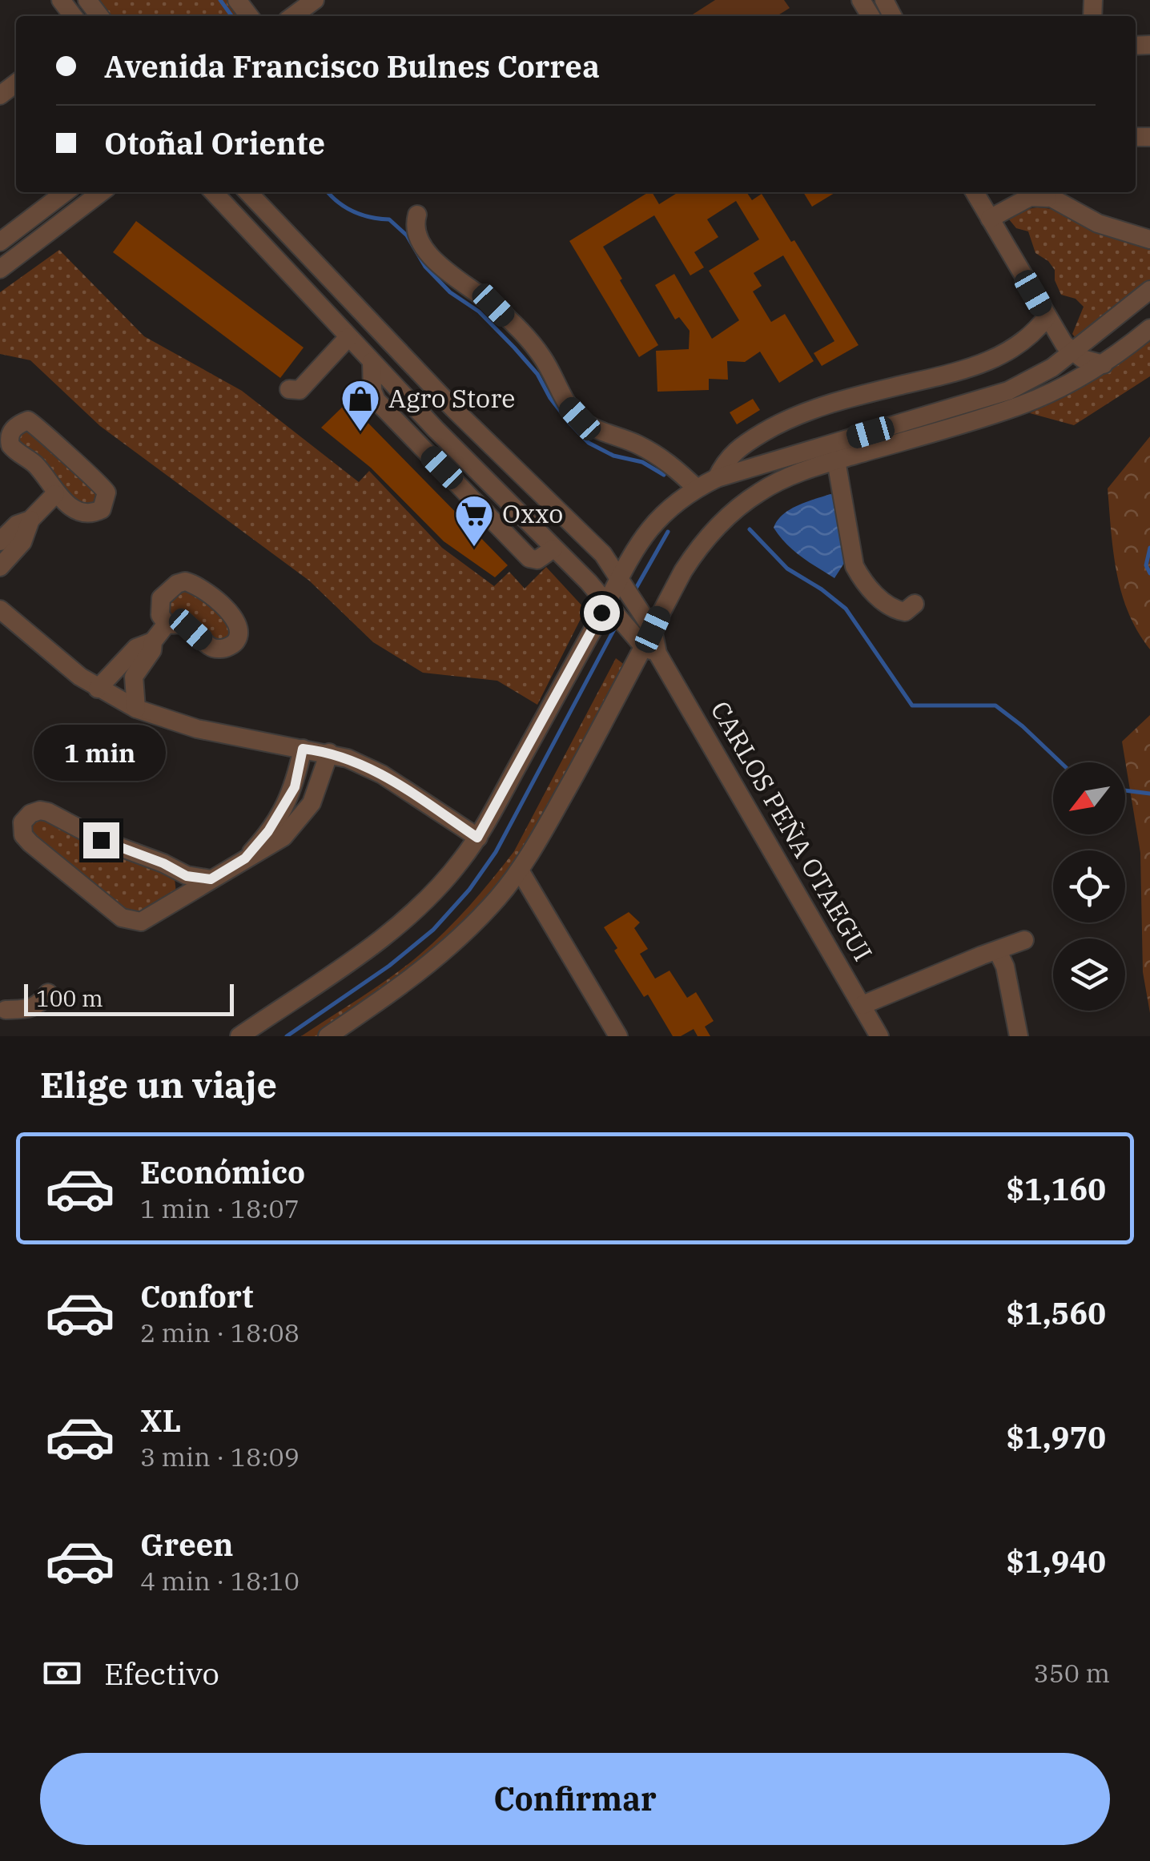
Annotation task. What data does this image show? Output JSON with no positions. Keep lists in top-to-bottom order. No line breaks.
{"streets":{"street":["CARLOS PEÑA OTAEGUI"]},"places":{"shop":["Agro Store"],"supermarket":["Oxxo"]},"scale_bar":"100 m","north":"bottom left","page":{"banner":["Avenida Francisco Bulnes Correa","Otoñal Oriente"],"bubble":"1 min","scale":"100 m","heading":"Elige un viaje","list":[{"name":"Económico","note":"1 min · 18:07","value":"$1,160"},{"name":"Confort","note":"2 min · 18:08","value":"$1,560"},{"name":"XL","note":"3 min · 18:09","value":"$1,970"},{"name":"Green","note":"4 min · 18:10","value":"$1,940"}],"pay":["Efectivo","350 m"],"buttons":"Confirmar"}}
